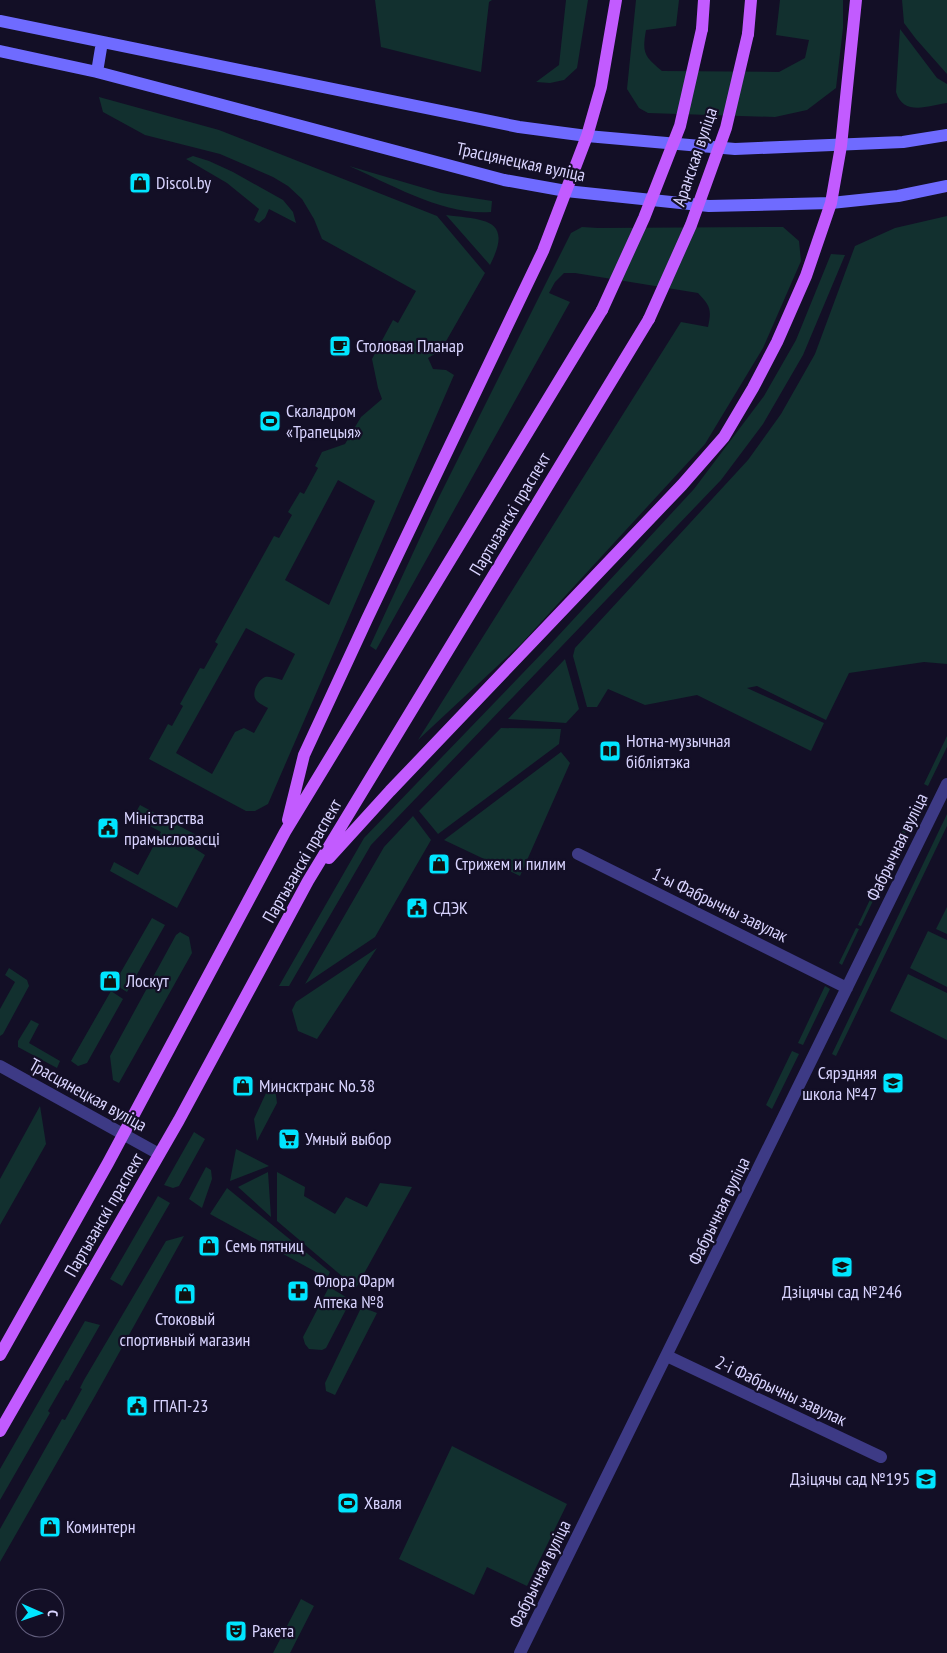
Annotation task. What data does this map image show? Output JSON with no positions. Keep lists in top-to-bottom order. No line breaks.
{"streets":{"main road":["Аранская вуліца","Трасцянецкая вуліца","Партызанскі праспект"],"street":["Фабрычная вуліца","1-ы Фабрычны завулак","2-і Фабрычны завулак"]},"crossings":[["Аранская вуліца","Партызанскі праспект"],["Трасцянецкая вуліца","Партызанскі праспект"],["Фабрычная вуліца","1-ы Фабрычны завулак"],["Фабрычная вуліца","2-і Фабрычны завулак"]],"places":{"shop":["Discol.by","Стрижем и пилим","Лоскут","Минсктранс No.38","Семь пятниц","Стоковый спортивный магазин","Коминтерн"],"cafe":["Столовая Планар"],"sports":["Скаладром «Трапецыя»","Хваля"],"library":["Нотна-музычная бібліятэка"],"public building":["Міністэрства прамысловасці","СДЭК","ГПАП-23"],"school or university":["Сярэдняя школа №47","Дзіцячы сад №246","Дзіцячы сад №195"],"supermarket":["Умный выбор"],"pharmacy":["Флора Фарм Аптека №8"],"theatre":["Ракета"]},"north":"right"}
